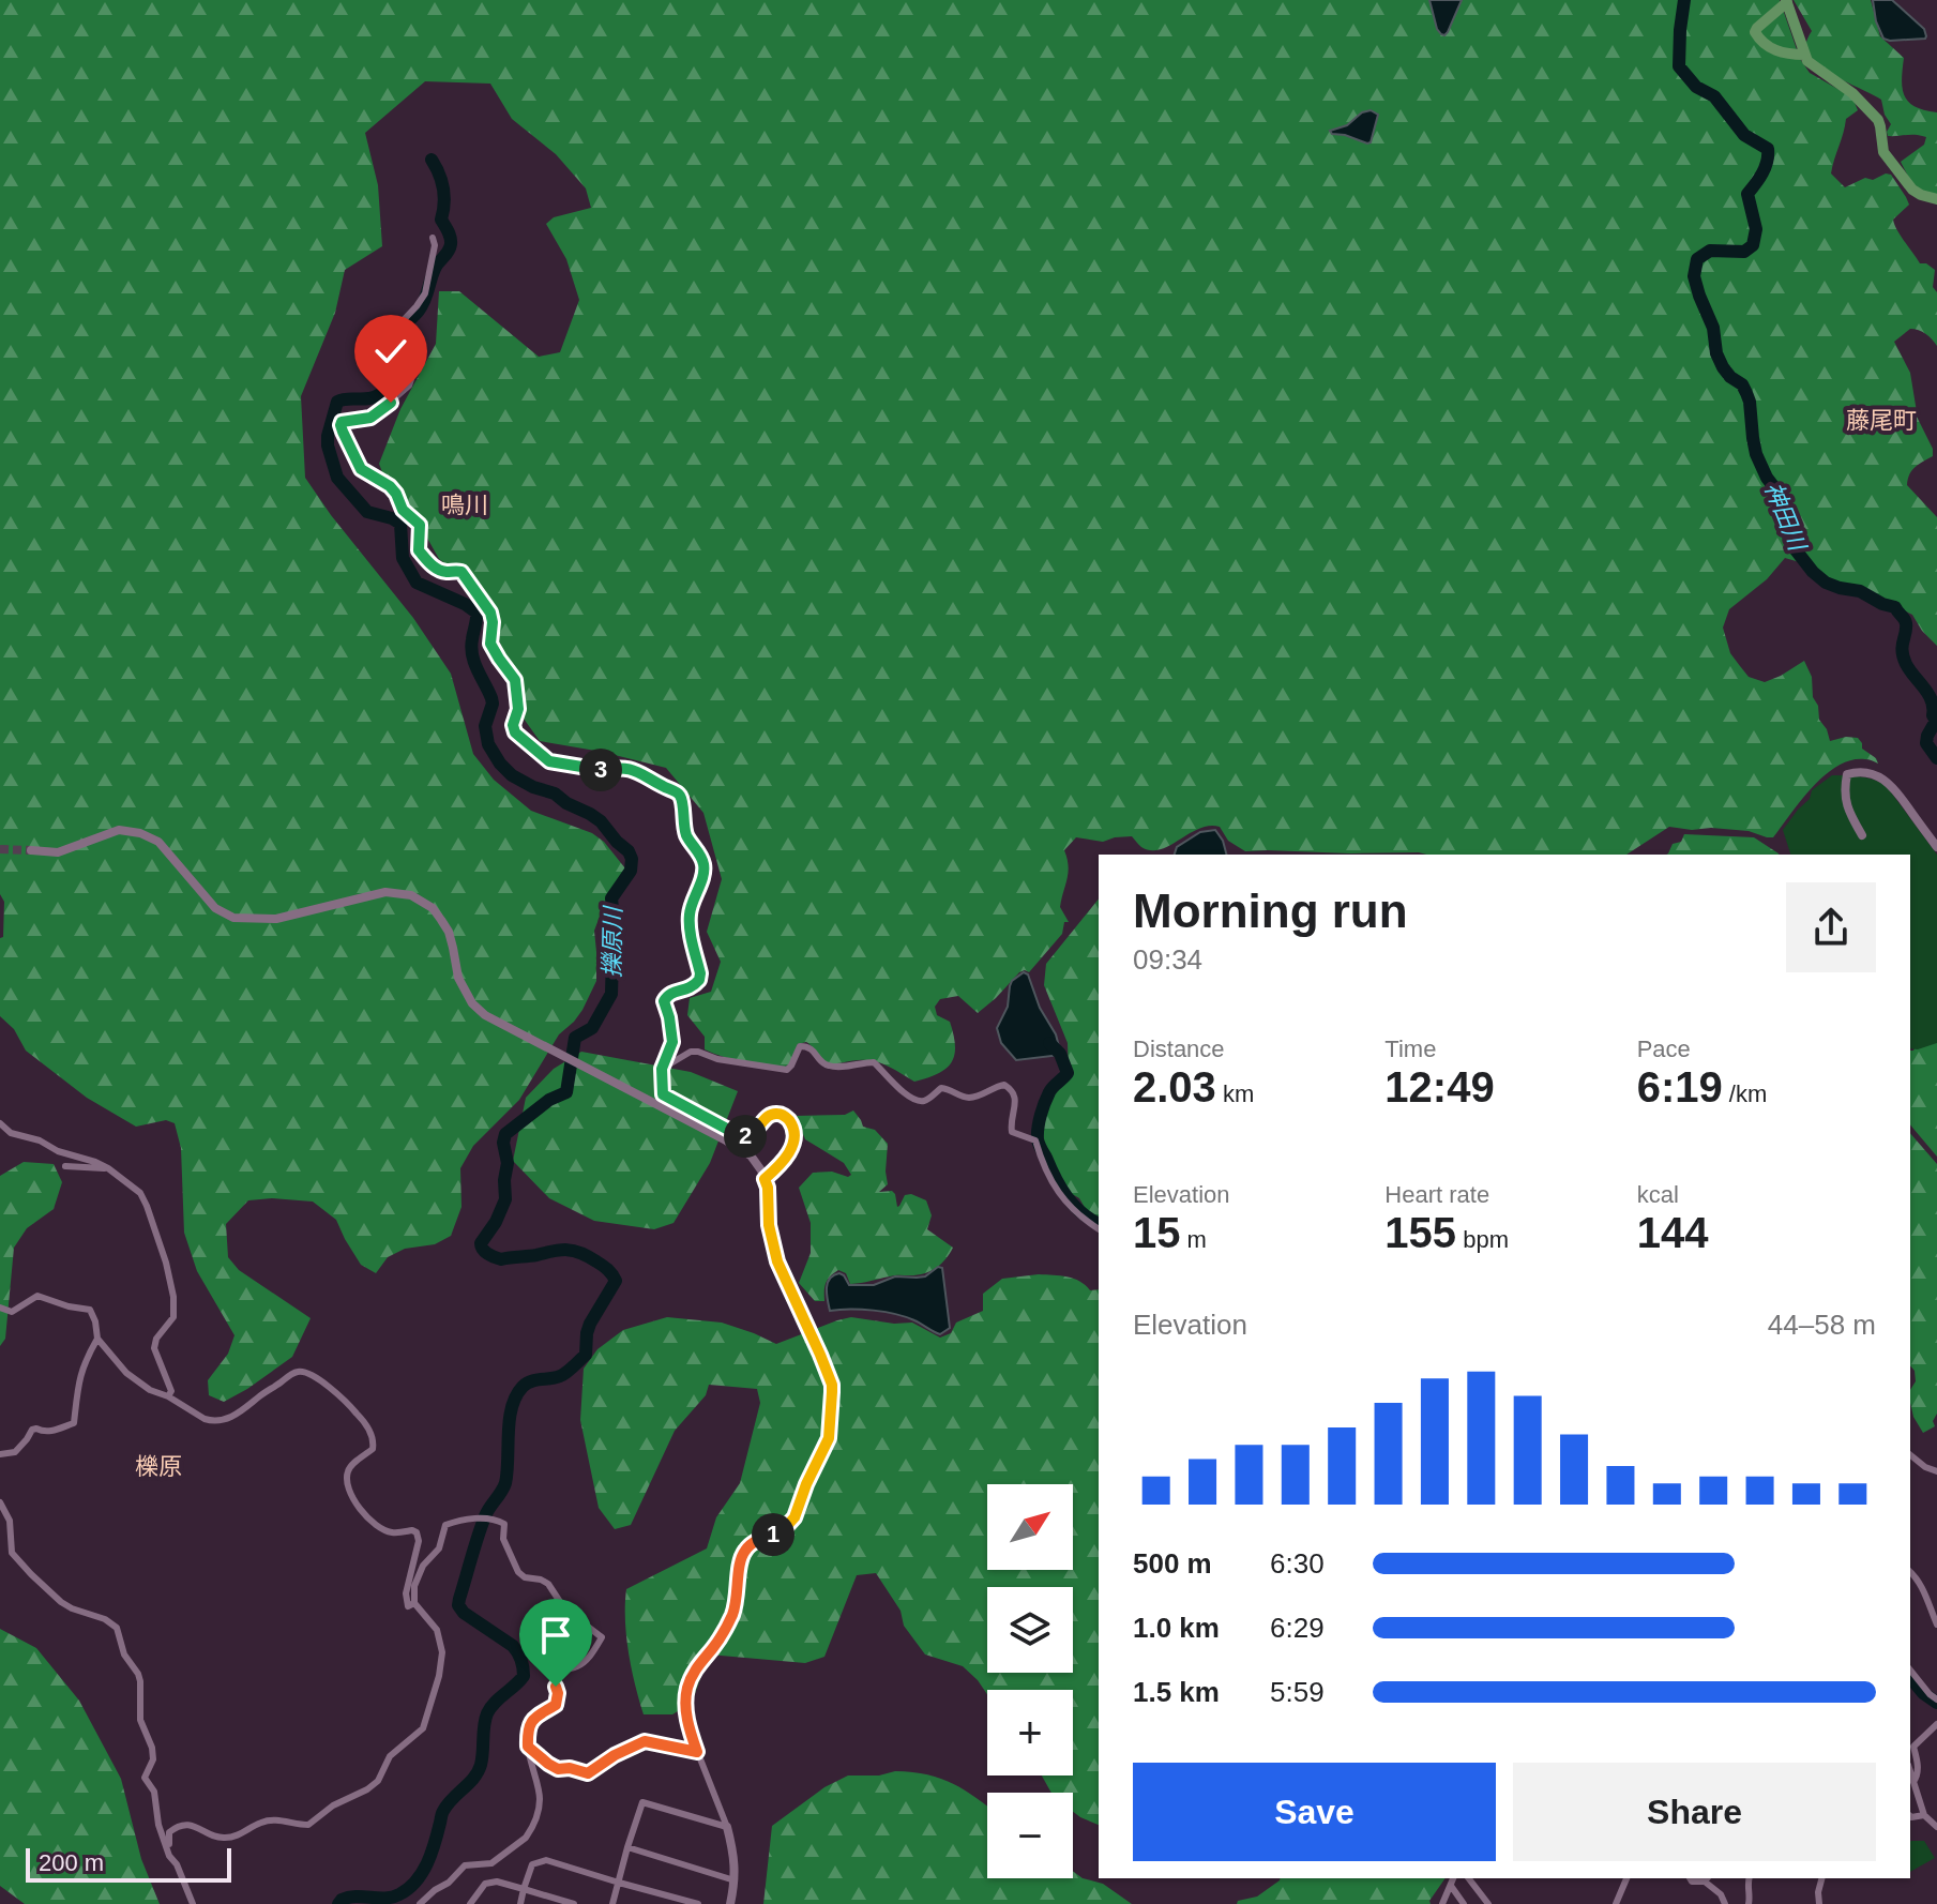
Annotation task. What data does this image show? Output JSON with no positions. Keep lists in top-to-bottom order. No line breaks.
{"districts":["藤尾町","鳴川","櫟原"],"water":["神田川","擽原川"],"scale_bar":"200 m","north":"top right","page":{"pins":["3","2","1"],"heading":["Morning run","09:34"],"stats":[["Distance","2.03 km"],["Time","12:49"],["Pace","6:19 /km"],["Elevation","15 m"],["Heart rate","155 bpm"],["kcal","144"]],"chart":["Elevation","44–58 m"],"map_buttons":["+","−"],"list":[{"name":"500 m","note":"6:30"},{"name":"1.0 km","note":"6:29"},{"name":"1.5 km","note":"5:59"}],"buttons":["Save","Share"],"scale":"200 m"}}
